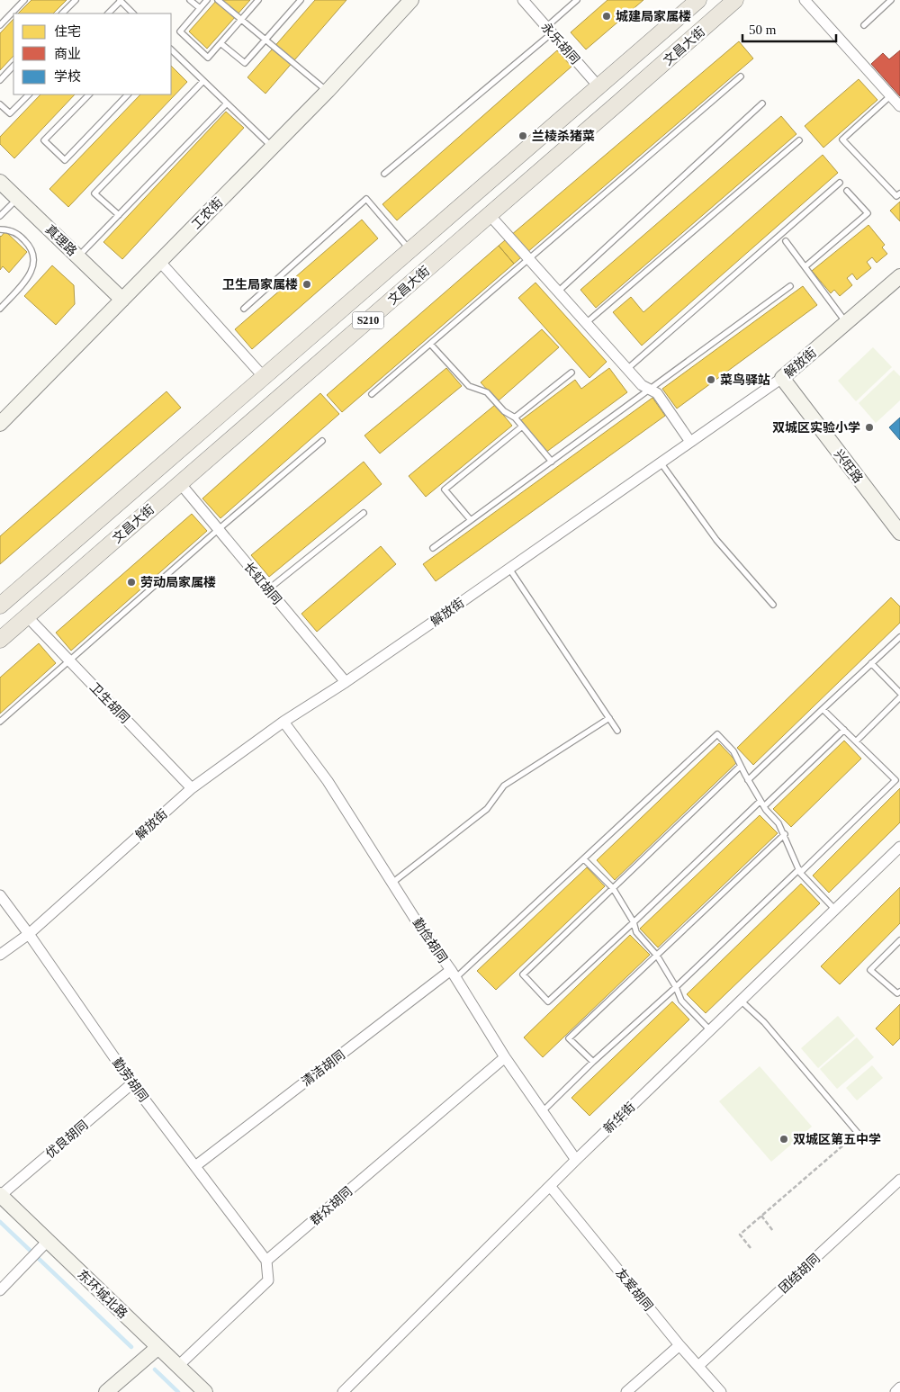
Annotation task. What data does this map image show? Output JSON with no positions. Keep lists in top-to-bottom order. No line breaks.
{"streets":{"main road":["文昌大街","工农街","真理路","S210","解放街","兴旺路","东环城北路"],"street":["永乐胡同","长虹胡同","卫生胡同","勤俭胡同","清洁胡同","勤劳胡同","新华街","优良胡同","群众胡同","团结胡同","友爱胡同"]},"crossings":[["永乐胡同","文昌大街"],["文昌大街","长虹胡同"],["文昌大街","卫生胡同"],["工农街","真理路"],["解放街","兴旺路"],["解放街","长虹胡同"],["解放街","卫生胡同"],["解放街","勤俭胡同"],["解放街","勤劳胡同"],["勤俭胡同","清洁胡同"],["勤俭胡同","新华街"],["勤俭胡同","群众胡同"],["清洁胡同","勤劳胡同"],["勤劳胡同","优良胡同"],["勤劳胡同","群众胡同"],["新华街","友爱胡同"],["优良胡同","东环城北路"],["团结胡同","友爱胡同"]],"places":["城建局家属楼","兰棱杀猪菜","卫生局家属楼","菜鸟驿站","双城区实验小学","劳动局家属楼","双城区第五中学"],"legend":["住宅","商业","学校"],"scale_bar":"50 m"}
